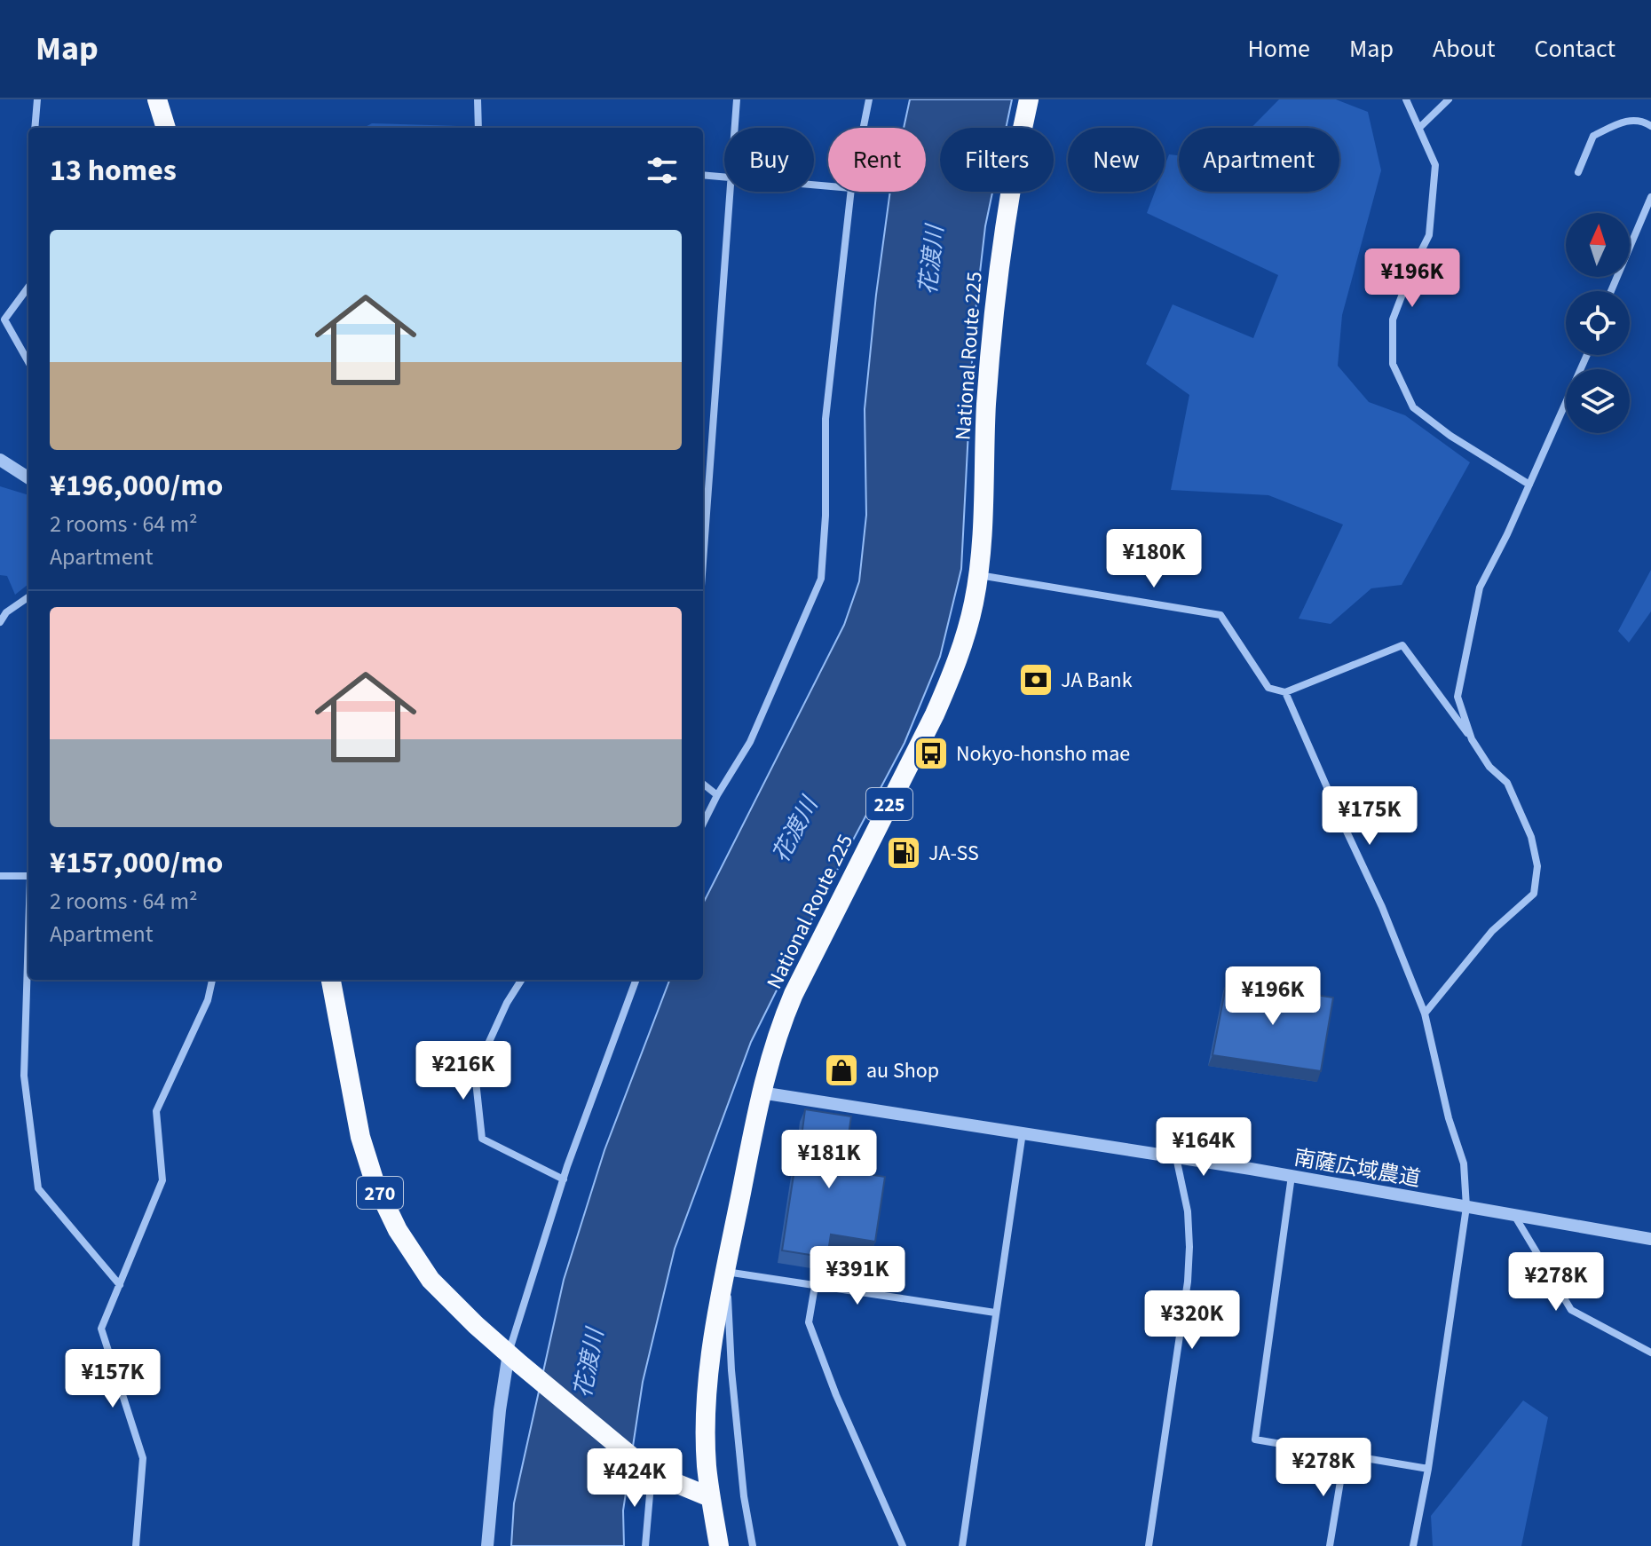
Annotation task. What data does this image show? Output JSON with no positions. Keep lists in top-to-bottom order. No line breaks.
{"streets":{"highway":["National Route 225","225","270"],"street":["南薩広域農道"]},"crossings":[["National Route 225","南薩広域農道"],["National Route 225","270"]],"water":["花渡川"],"places":{"bank":["JA Bank"],"bus stop":["Nokyo-honsho mae"],"fuel station":["JA-SS"],"shop":["au Shop"]},"north":"top","page":{"header":"Map","nav":["Home","Map","About","Contact"],"chip":["Buy","Rent","Filters","New","Apartment"],"heading":"13 homes","list":[{"name":"¥196,000/mo","note":"2 rooms · 64 m² · Apartment"},{"name":"¥157,000/mo","note":"2 rooms · 64 m² · Apartment"}],"price":["¥196K","¥180K","¥175K","¥196K","¥216K","¥164K","¥181K","¥391K","¥278K","¥320K","¥157K","¥278K","¥424K"]}}
